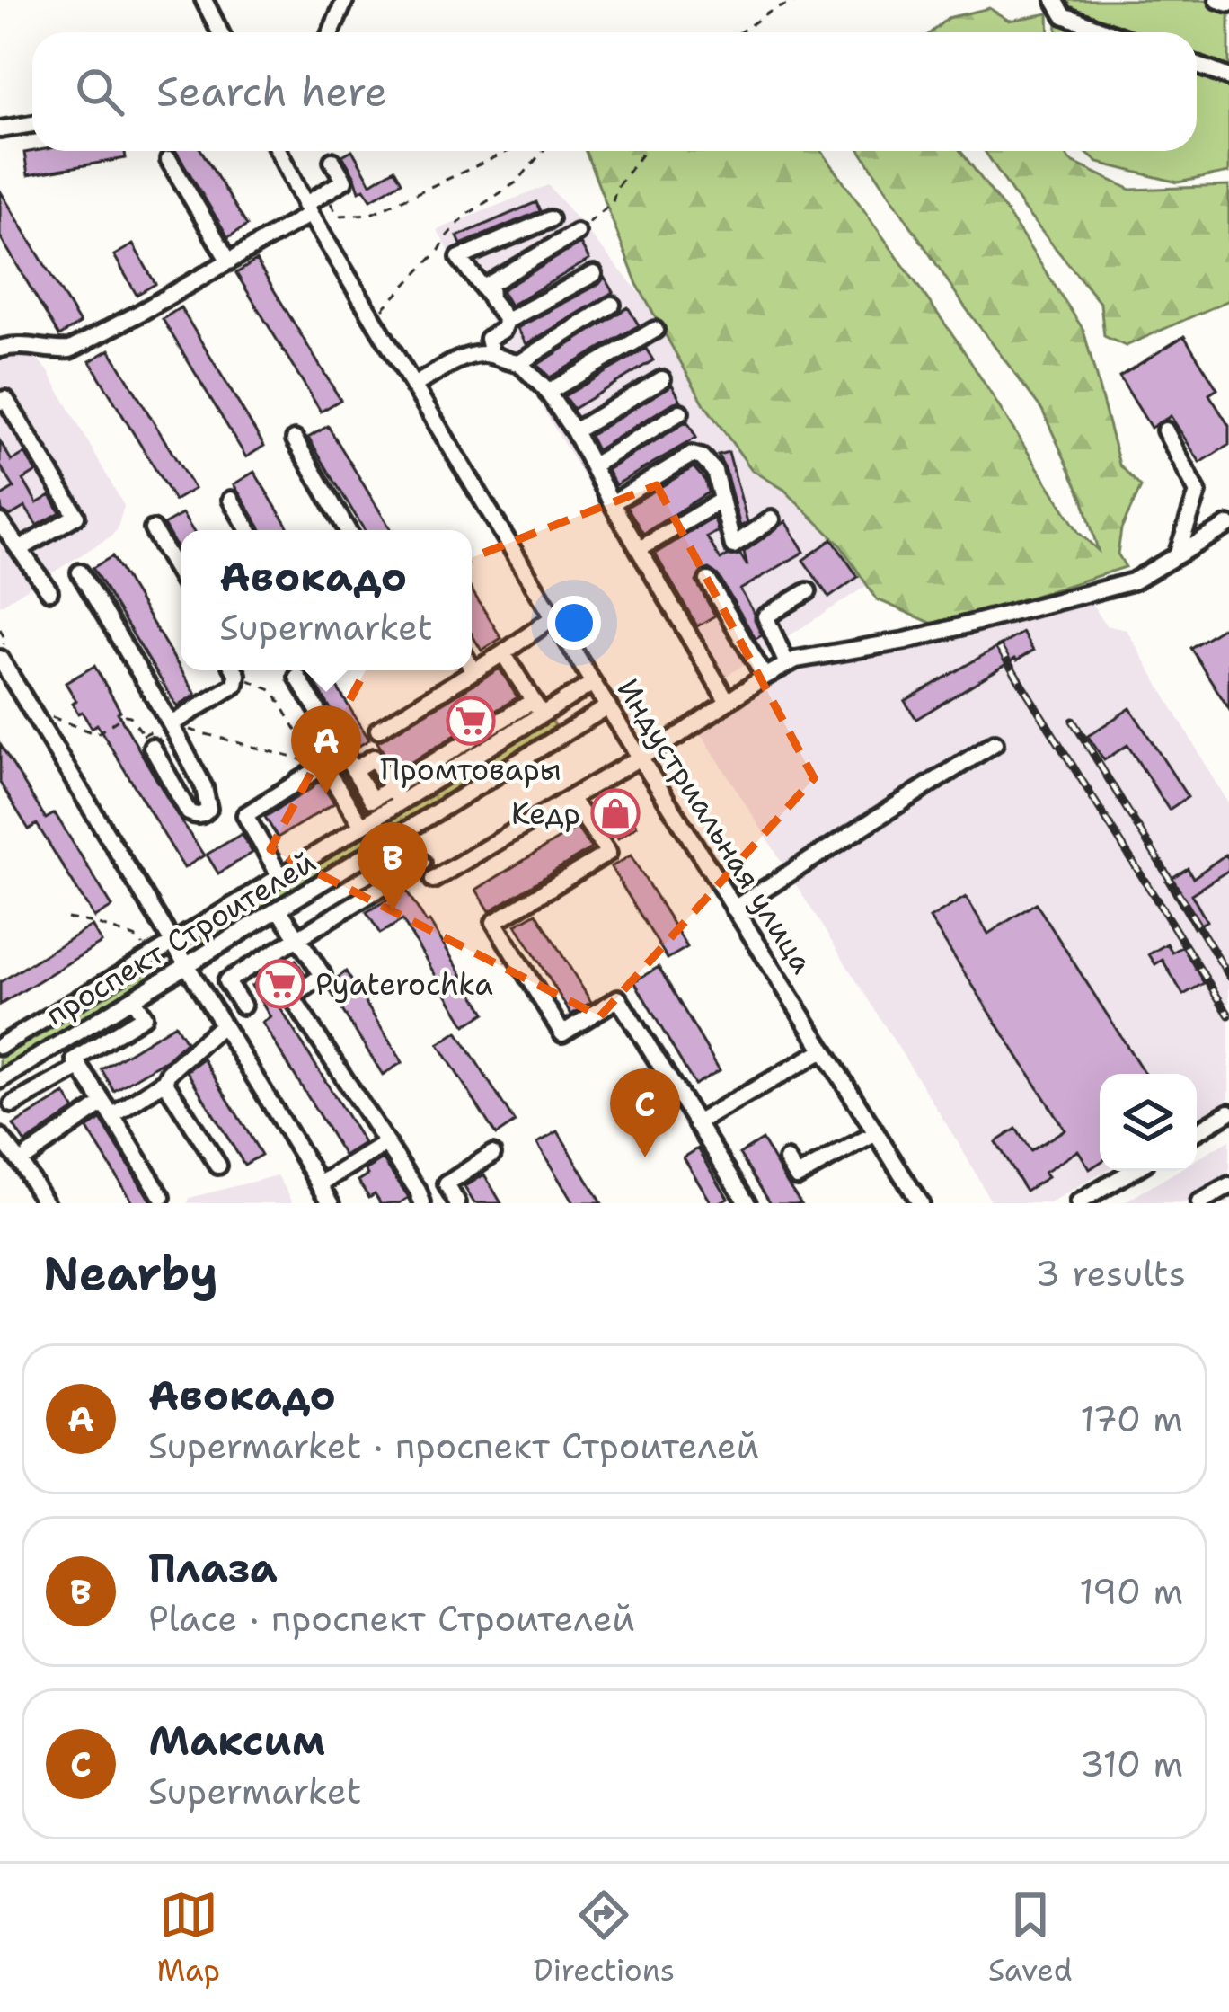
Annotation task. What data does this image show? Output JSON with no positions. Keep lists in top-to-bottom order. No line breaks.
{"streets":{"street":["Индустриальная улица","проспект Строителей"]},"crossings":[["Индустриальная улица","проспект Строителей"]],"places":{"supermarket":["Промтовары","Pyaterochka"],"shop":["Кедр"]},"page":{"search":"Search here","popup":["Авокадо","Supermarket"],"pins":["A","B","C"],"heading":["Nearby","3 results"],"list":[{"mark":"A","name":"Авокадо","note":"Supermarket · проспект Строителей","value":"170 m"},{"mark":"B","name":"Плаза","note":"Place · проспект Строителей","value":"190 m"},{"mark":"C","name":"Максим","note":"Supermarket","value":"310 m"}],"nav":["Map","Directions","Saved"]}}
